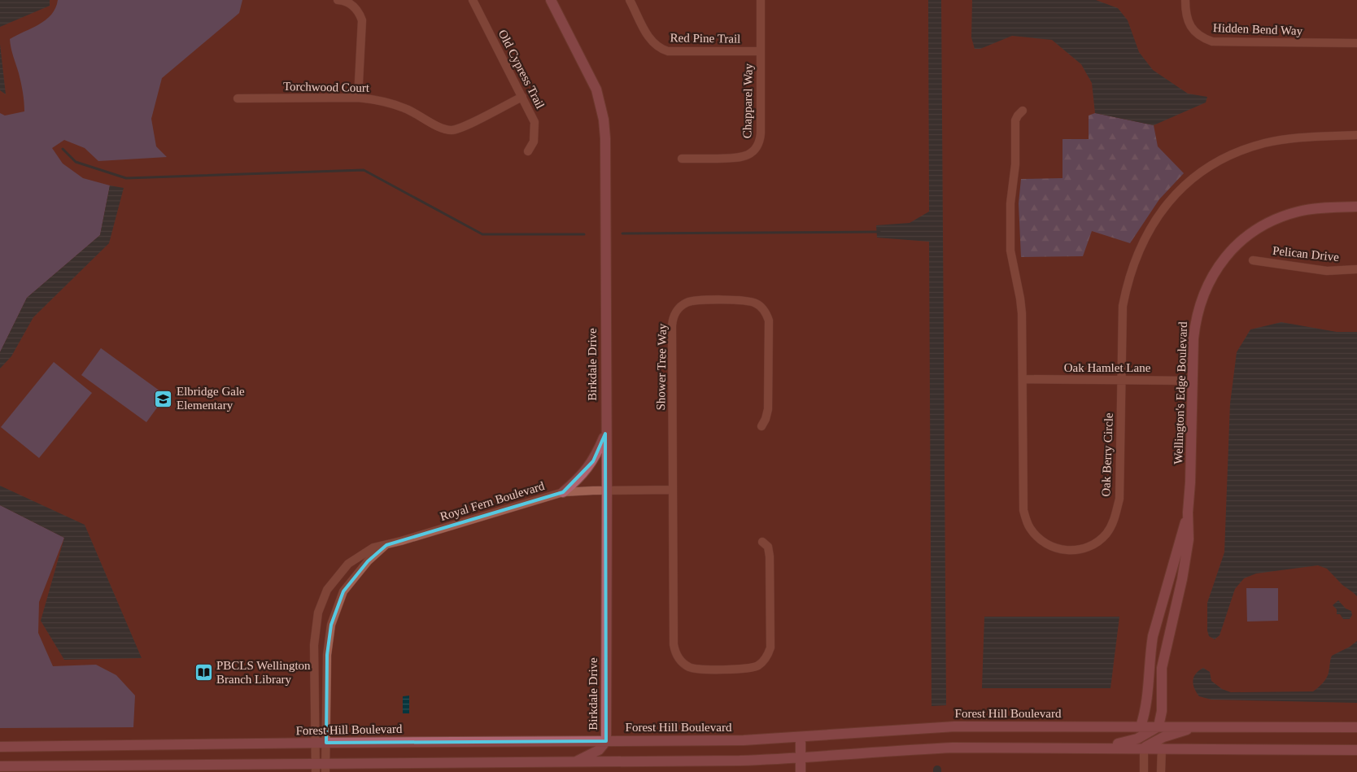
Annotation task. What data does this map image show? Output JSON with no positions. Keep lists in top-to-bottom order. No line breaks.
{"streets":{"main road":["Birkdale Drive","Wellington's Edge Boulevard","Forest Hill Boulevard"],"street":["Hidden Bend Way","Red Pine Trail","Old Cypress Trail","Torchwood Court","Chapparel Way","Pelican Drive","Shower Tree Way","Oak Hamlet Lane","Oak Berry Circle","Royal Fern Boulevard"]},"crossings":[["Red Pine Trail","Chapparel Way"],["Old Cypress Trail","Torchwood Court"],["Birkdale Drive","Royal Fern Boulevard"],["Birkdale Drive","Forest Hill Boulevard"],["Oak Hamlet Lane","Wellington's Edge Boulevard"],["Oak Hamlet Lane","Oak Berry Circle"],["Wellington's Edge Boulevard","Forest Hill Boulevard"],["Royal Fern Boulevard","Forest Hill Boulevard"]],"places":{"school or university":["Elbridge Gale Elementary"],"library":["PBCLS Wellington Branch Library"]}}
